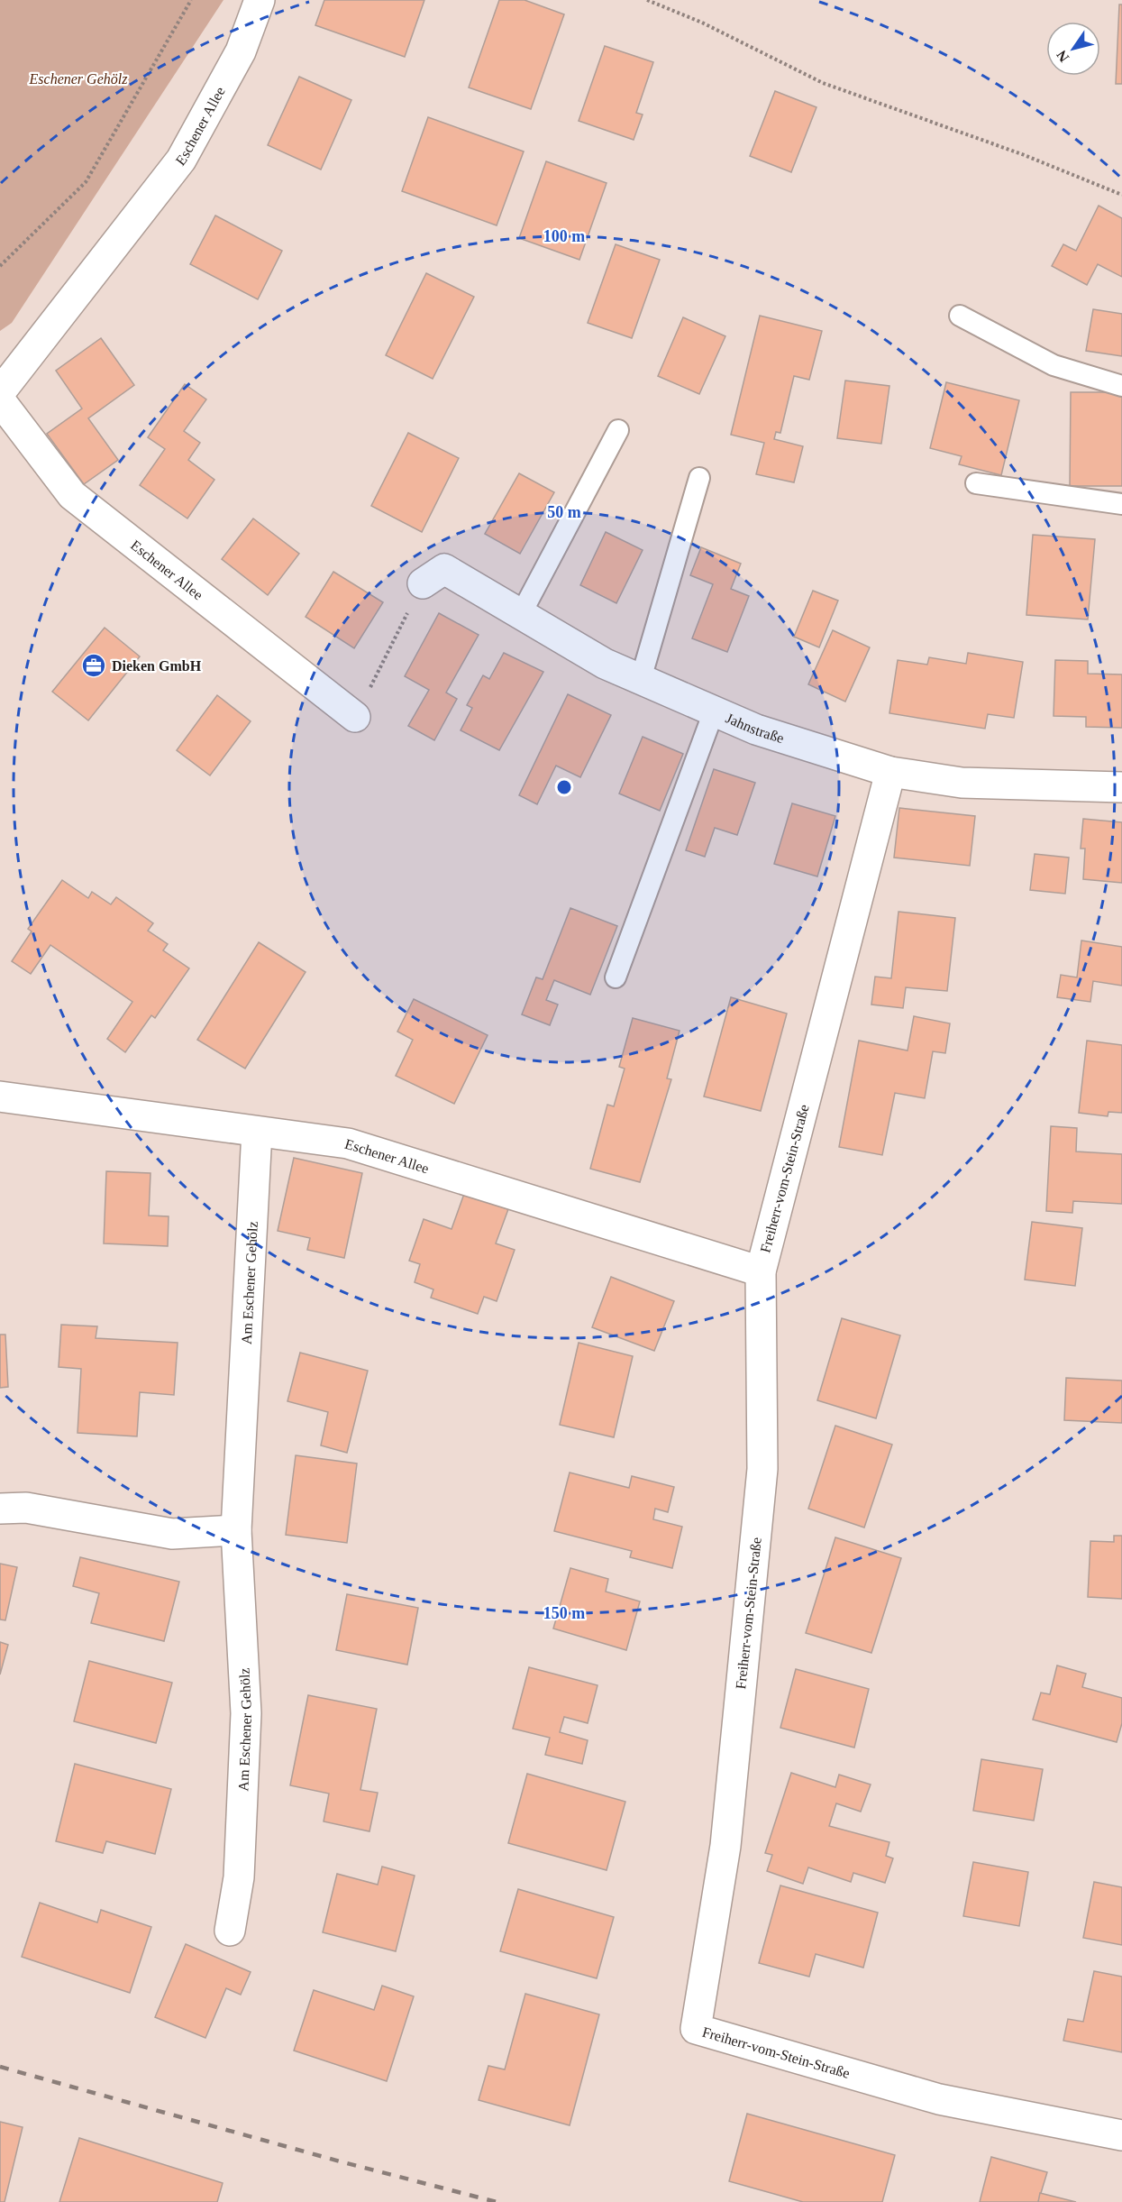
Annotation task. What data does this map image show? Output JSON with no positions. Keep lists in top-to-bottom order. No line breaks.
{"streets":{"street":["Eschener Allee","Jahnstraße","Freiherr-vom-Stein-Straße","Am Eschener Gehölz"]},"crossings":[["Eschener Allee","Freiherr-vom-Stein-Straße"],["Eschener Allee","Am Eschener Gehölz"],["Jahnstraße","Freiherr-vom-Stein-Straße"]],"parks":["Eschener Gehölz"],"places":{"office":["Dieken GmbH"]},"north":"bottom left","rings":["100 m","50 m","150 m"]}
